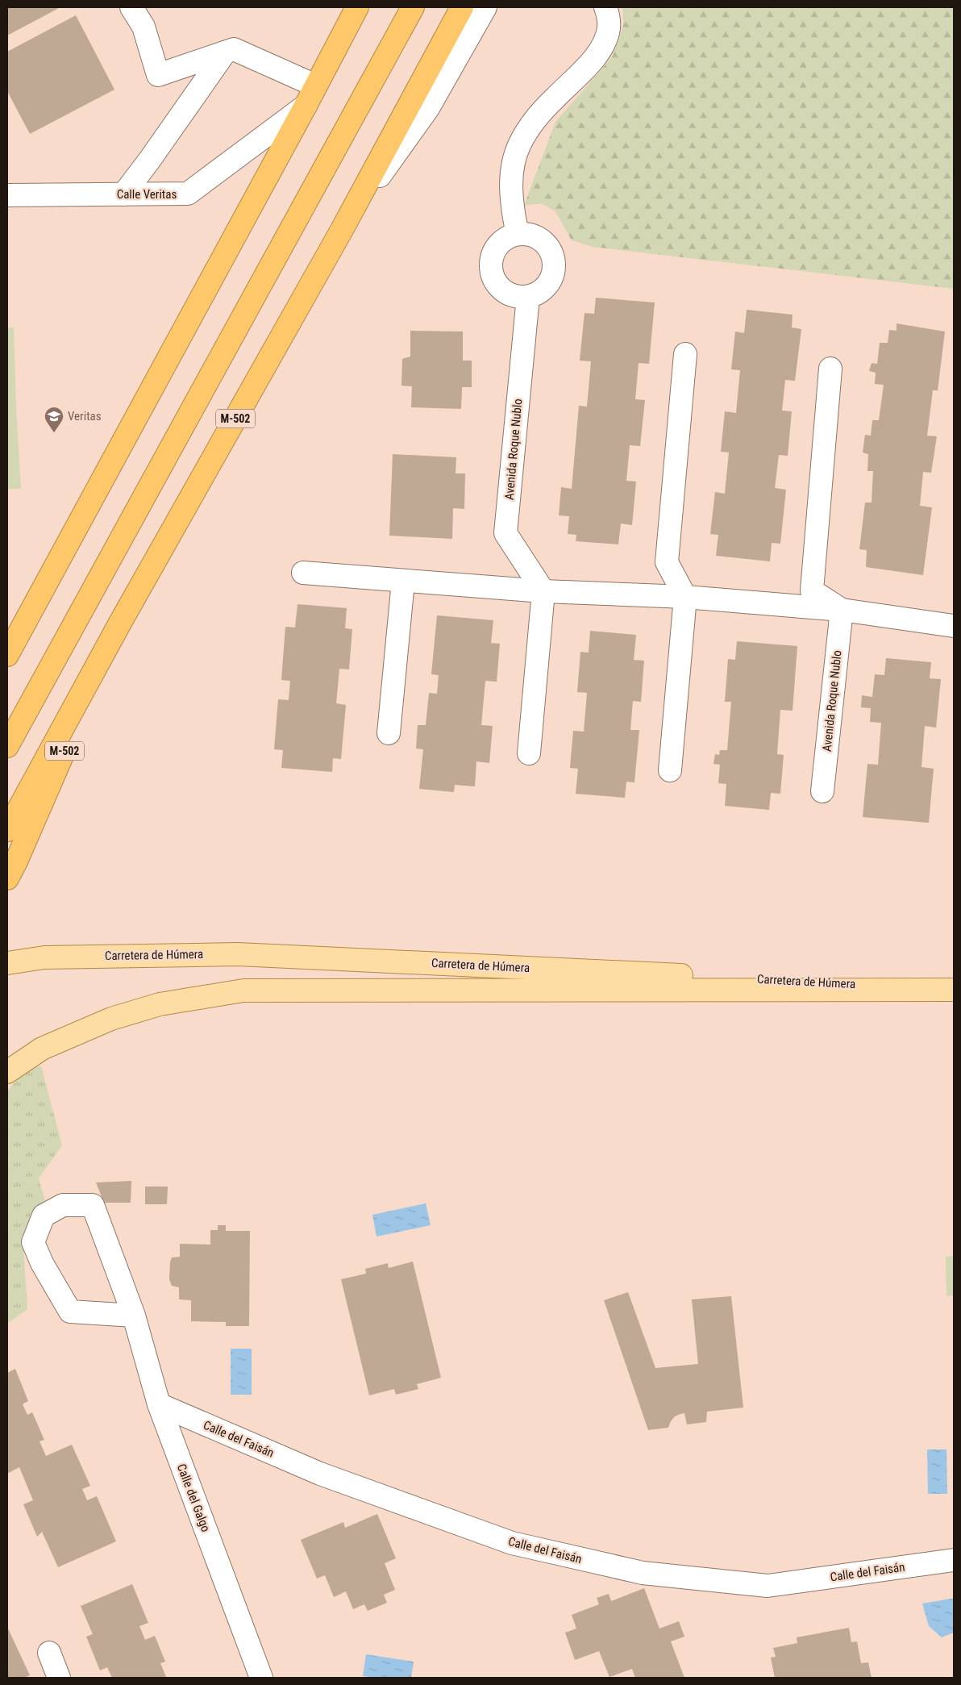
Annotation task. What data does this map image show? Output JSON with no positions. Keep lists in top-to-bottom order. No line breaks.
{"streets":{"highway":["M-502"],"main road":["Carretera de Húmera"],"street":["Calle Veritas","Avenida Roque Nublo","Calle del Faisán","Calle del Galgo"]},"crossings":[["Calle del Faisán","Calle del Galgo"]],"places":{"school or university":["Veritas"]}}
